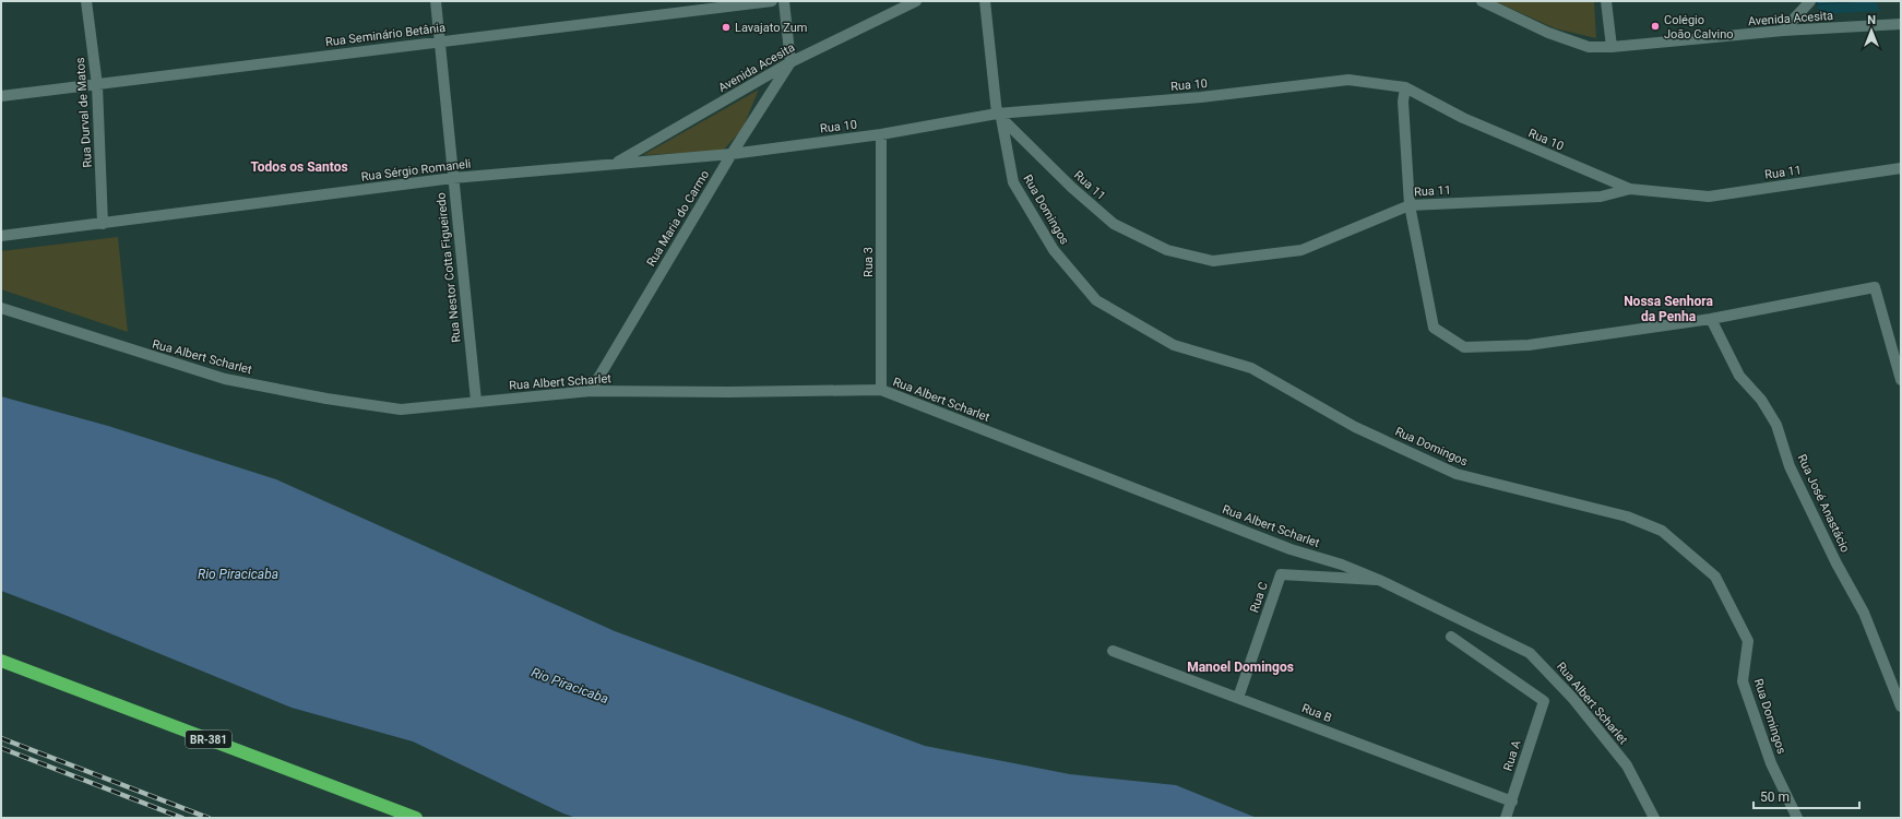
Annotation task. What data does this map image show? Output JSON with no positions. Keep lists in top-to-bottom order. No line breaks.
{"streets":{"highway":["BR-381"],"street":["Avenida Acesita","Rua Seminário Betânia","Rua 10","Rua Durval de Matos","Rua Sérgio Romaneli","Rua 11","Rua Domingos","Rua Maria do Carmo","Rua 3","Rua Nestor Cotta Figueiredo","Rua Albert Scharlet","Rua José Anastácio","Rua C","Rua B","Rua A"]},"crossings":[["Avenida Acesita","Rua Sérgio Romaneli"],["Avenida Acesita","Rua Maria do Carmo"],["Rua Seminário Betânia","Rua Durval de Matos"],["Rua Seminário Betânia","Rua Nestor Cotta Figueiredo"],["Rua 10","Rua Sérgio Romaneli"],["Rua 10","Rua 11"],["Rua 10","Rua Domingos"],["Rua 10","Rua Maria do Carmo"],["Rua 10","Rua 3"],["Rua Durval de Matos","Rua Sérgio Romaneli"],["Rua Sérgio Romaneli","Rua Maria do Carmo"],["Rua Sérgio Romaneli","Rua Nestor Cotta Figueiredo"],["Rua 11","Rua Domingos"],["Rua Maria do Carmo","Rua Albert Scharlet"],["Rua 3","Rua Albert Scharlet"],["Rua Nestor Cotta Figueiredo","Rua Albert Scharlet"],["Rua Albert Scharlet","Rua C"],["Rua C","Rua B"],["Rua B","Rua A"]],"districts":["Todos os Santos","Nossa Senhora da Penha","Manoel Domingos"],"water":["Rio Piracicaba"],"places":["Colégio João Calvino","Lavajato Zum"],"scale_bar":"50 m","north":"top"}
